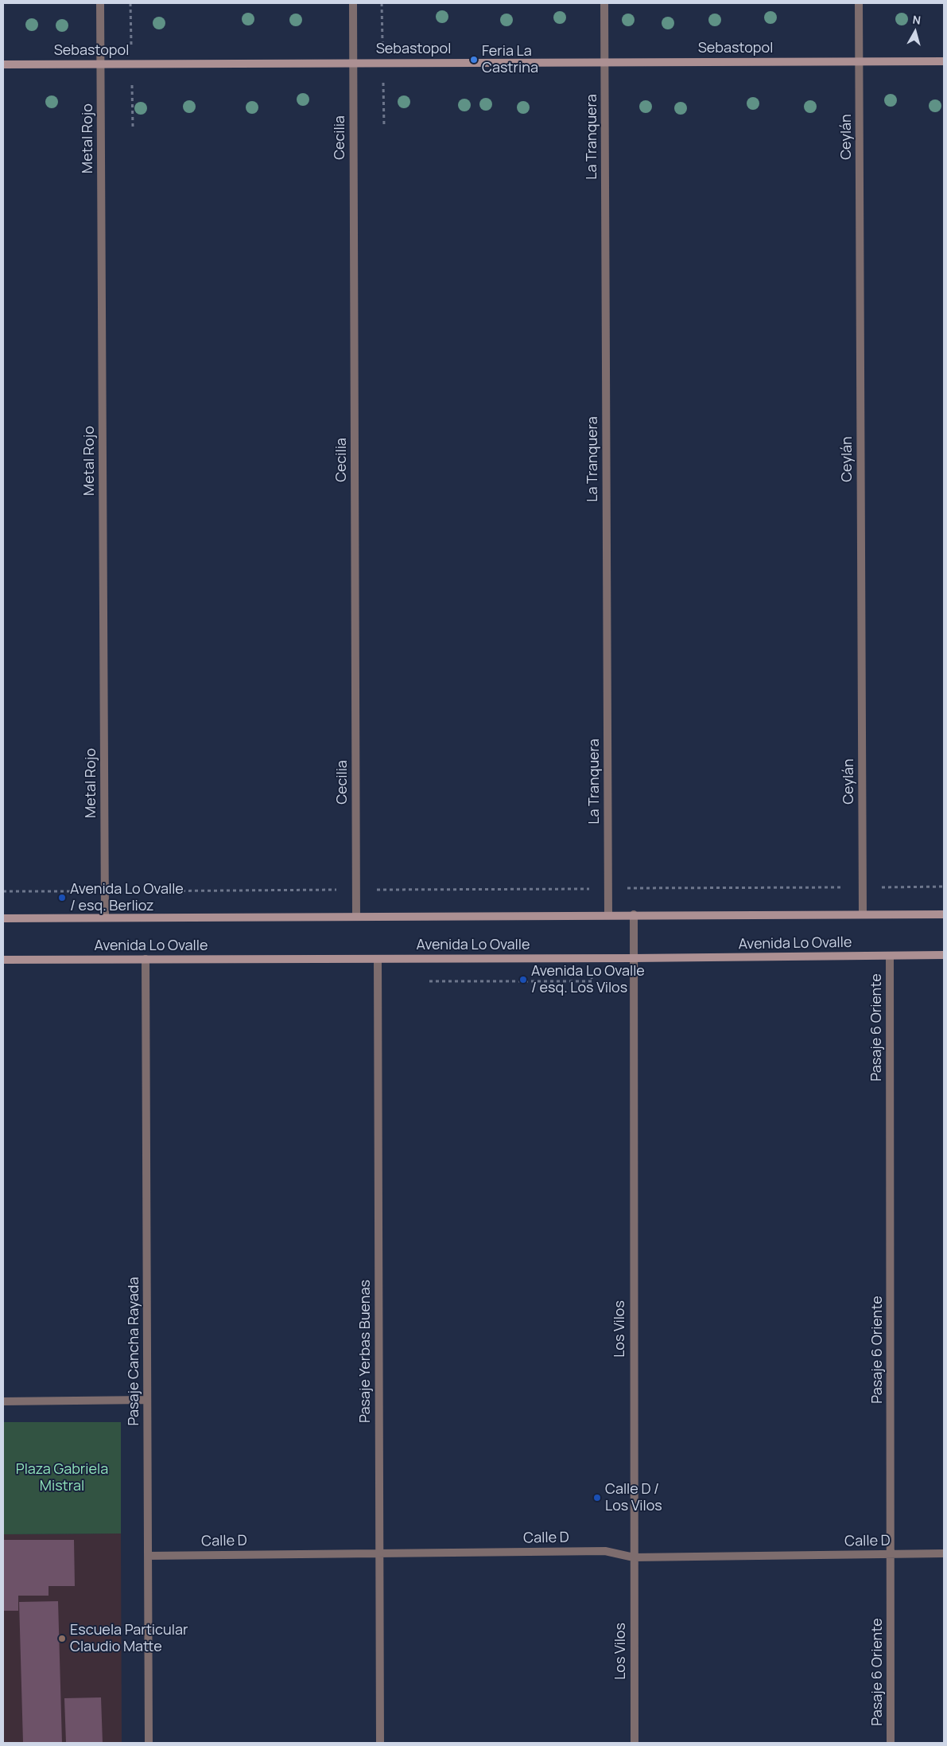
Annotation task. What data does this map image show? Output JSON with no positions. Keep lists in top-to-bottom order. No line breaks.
{"streets":{"main road":["Sebastopol","Avenida Lo Ovalle"],"street":["La Tranquera","Ceylán","Cecilia","Metal Rojo","Pasaje 6 Oriente","Los Vilos","Pasaje Cancha Rayada","Pasaje Yerbas Buenas","Calle D"]},"crossings":[["Sebastopol","La Tranquera"],["Sebastopol","Ceylán"],["Sebastopol","Cecilia"],["Sebastopol","Metal Rojo"],["La Tranquera","Avenida Lo Ovalle"],["Ceylán","Avenida Lo Ovalle"],["Cecilia","Avenida Lo Ovalle"],["Metal Rojo","Avenida Lo Ovalle"],["Avenida Lo Ovalle","Pasaje 6 Oriente"],["Avenida Lo Ovalle","Los Vilos"],["Avenida Lo Ovalle","Pasaje Cancha Rayada"],["Avenida Lo Ovalle","Pasaje Yerbas Buenas"],["Pasaje 6 Oriente","Calle D"],["Los Vilos","Calle D"],["Pasaje Cancha Rayada","Calle D"],["Pasaje Yerbas Buenas","Calle D"]],"parks":["Plaza Gabriela Mistral"],"places":["Feria La Castrina","Avenida Lo Ovalle / esq. Berlioz","Avenida Lo Ovalle / esq. Los Vilos","Calle D / Los Vilos","Escuela Particular Claudio Matte"],"north":"top"}
